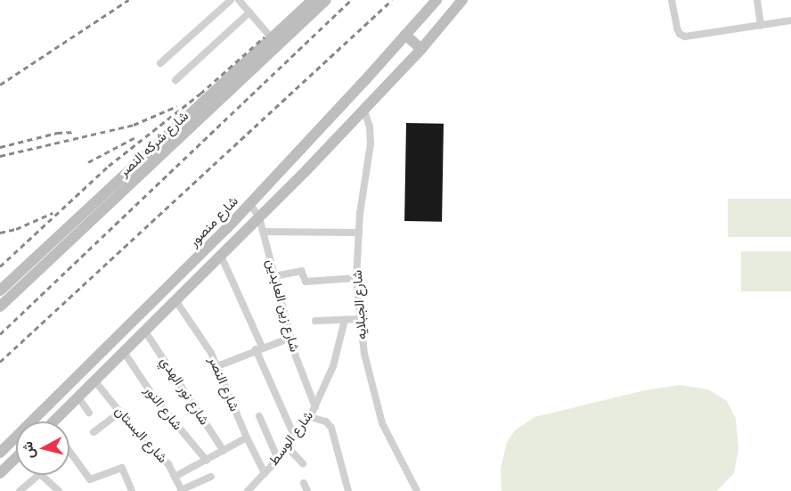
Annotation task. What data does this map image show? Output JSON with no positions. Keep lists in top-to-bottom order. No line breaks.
{"streets":{"street":["شارع شركه النصر","شارع منصور","شارع الجبلايه","شارع زين العابدين","شارع النصر","شارع نور الهدي","شارع النور","شارع البستان","شارع الوسط"]},"crossings":[["شارع منصور","شارع زين العابدين"],["شارع زين العابدين","شارع الوسط"],["شارع النصر","شارع الوسط"]],"north":"left"}
